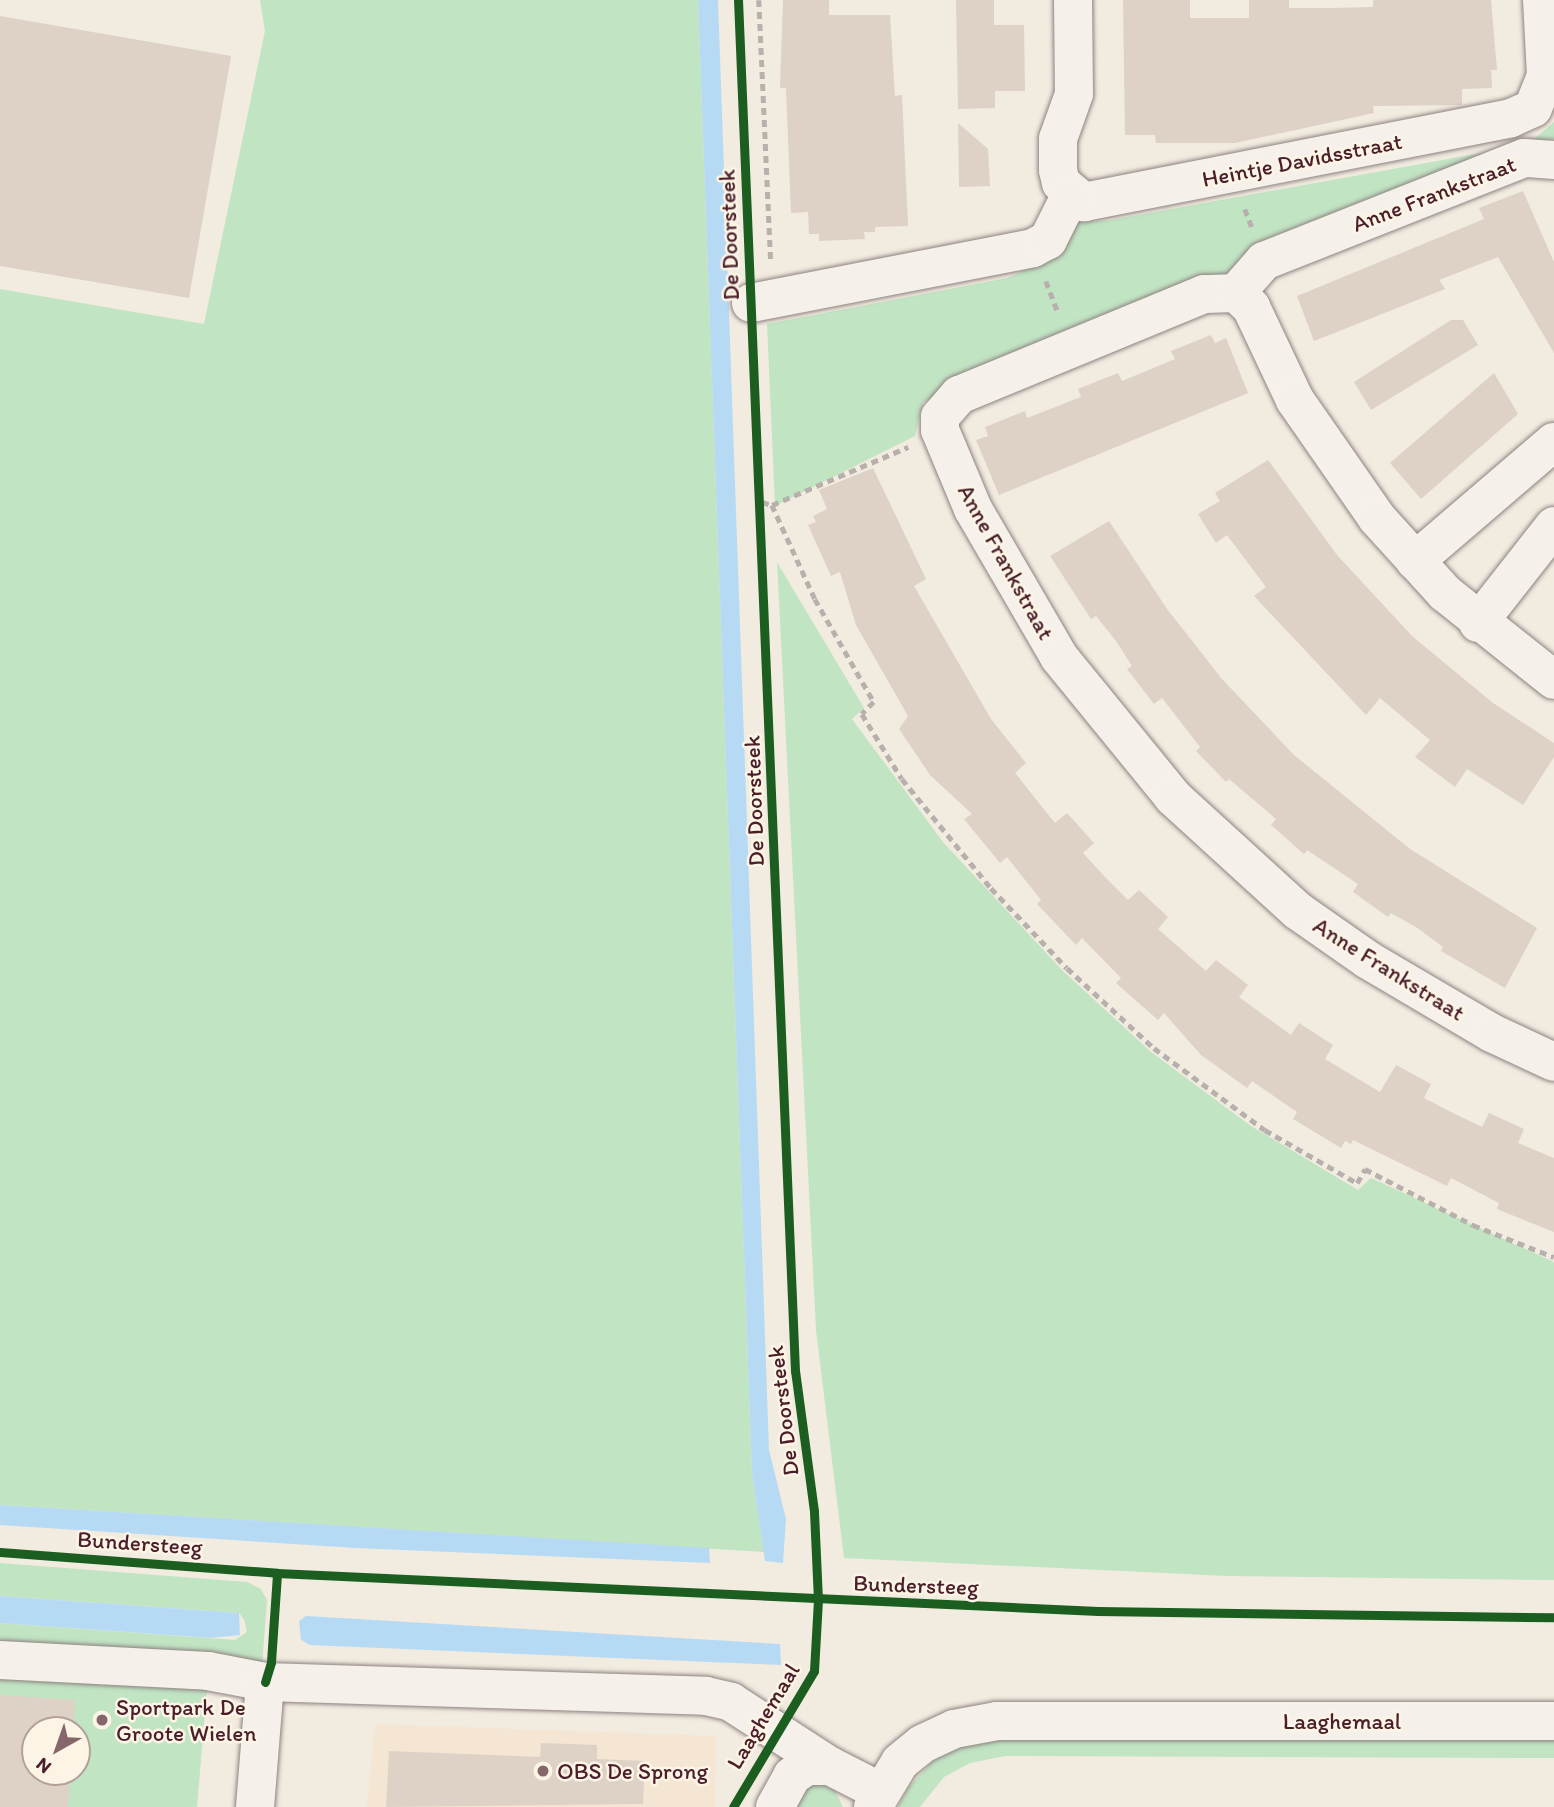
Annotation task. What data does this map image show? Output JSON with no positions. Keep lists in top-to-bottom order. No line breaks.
{"streets":{"street":["Heintje Davidsstraat","Anne Frankstraat","Laaghemaal"],"cycle path":["De Doorsteek","Bundersteeg"]},"places":["Sportpark De Groote Wielen","OBS De Sprong"],"north":"bottom left"}
